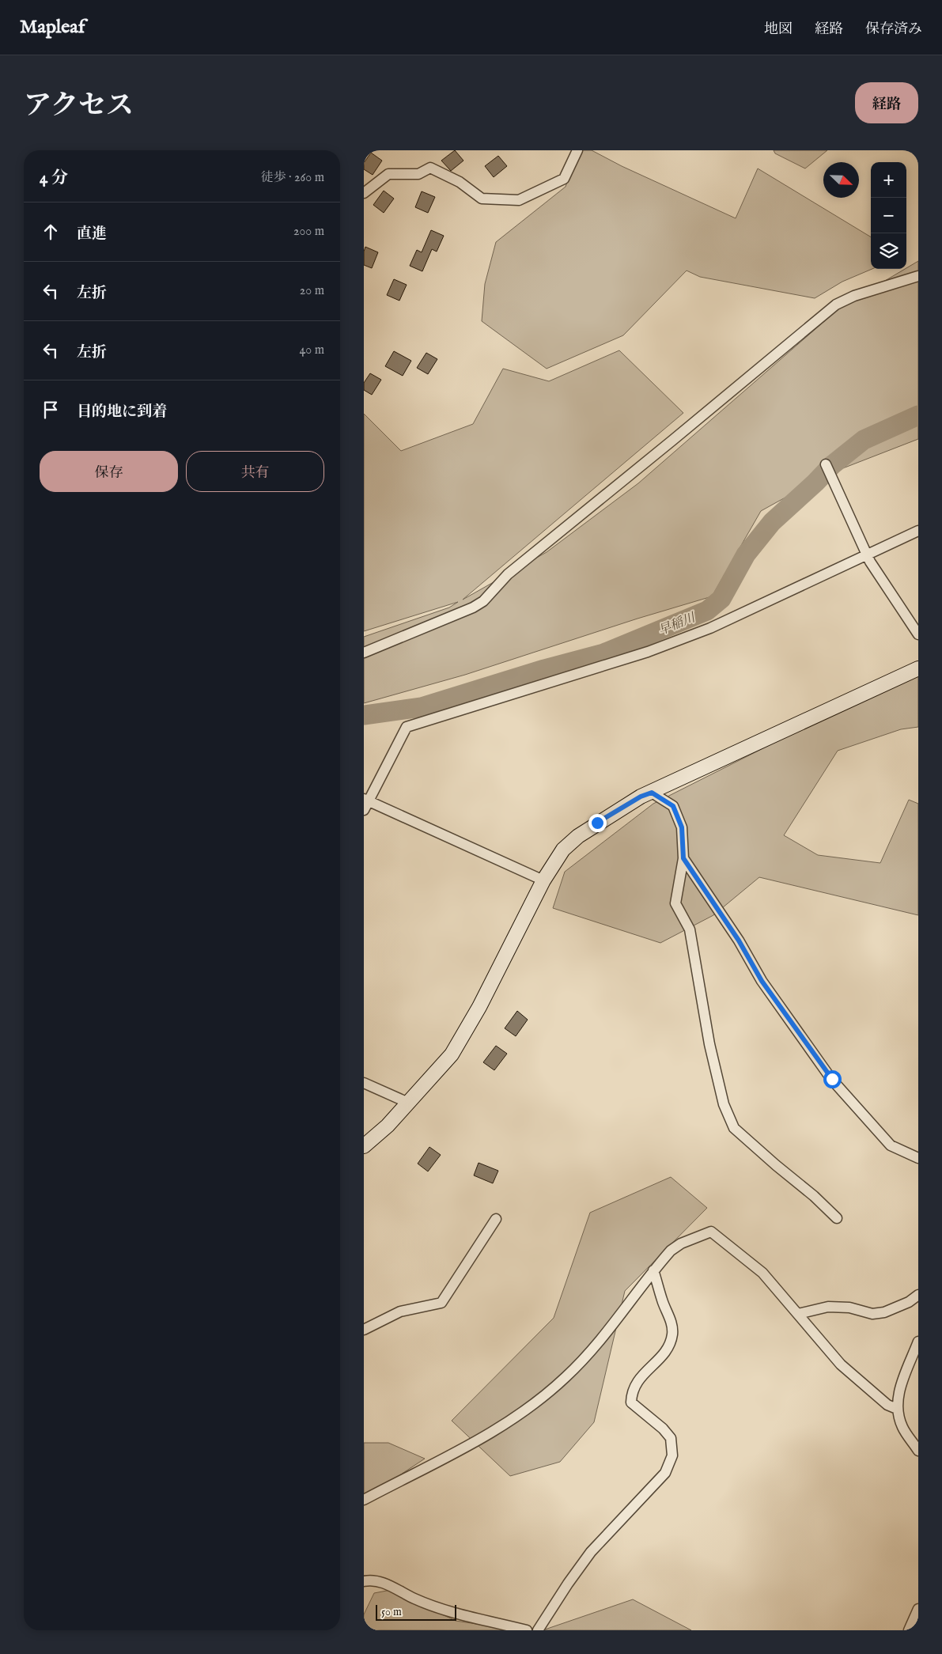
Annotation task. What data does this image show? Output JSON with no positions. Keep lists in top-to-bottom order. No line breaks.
{"water":["早稲川"],"scale_bar":"50 m","north":"bottom right","page":{"header":"Mapleaf","nav":["地図","経路","保存済み"],"title":"アクセス","buttons":["経路",["保存","共有"]],"heading":["4 分","徒歩 · 260 m"],"map_buttons":["+","−"],"list":[["直進","200 m"],["左折","20 m"],["左折","40 m"],"目的地に到着"],"scale":"50 m"}}
